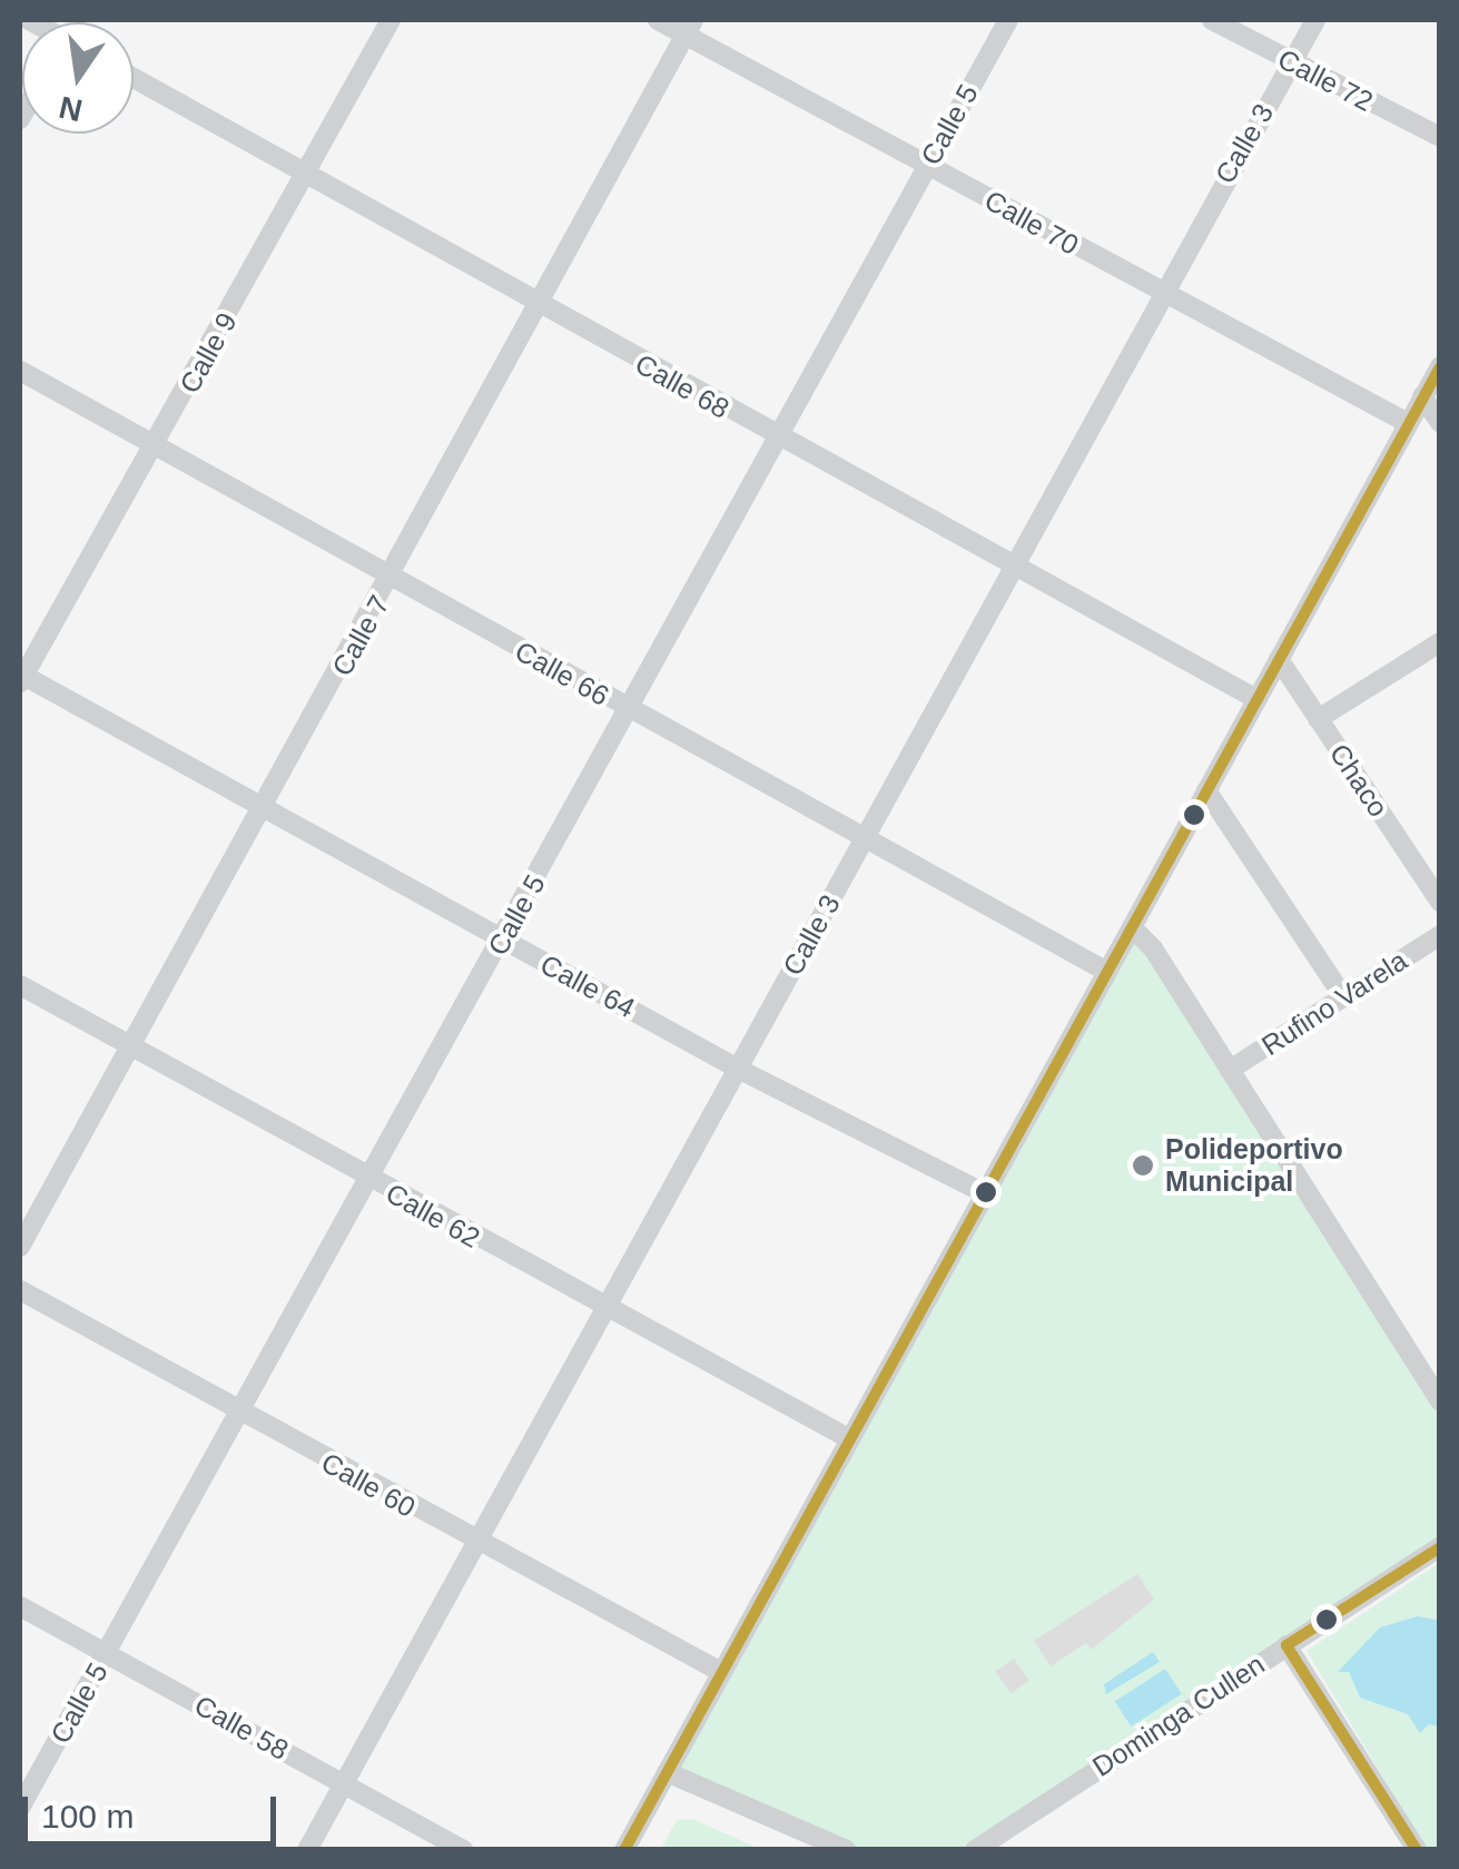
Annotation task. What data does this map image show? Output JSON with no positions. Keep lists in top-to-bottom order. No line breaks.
{"streets":{"street":["Calle 72","Calle 5","Calle 3","Calle 70","Calle 9","Calle 68","Calle 7","Calle 66","Chaco","Calle 64","Rufino Varela","Calle 62","Calle 60","Dominga Cullen","Calle 58"]},"crossings":[["Calle 72","Calle 3"],["Calle 5","Calle 70"],["Calle 5","Calle 68"],["Calle 5","Calle 66"],["Calle 5","Calle 64"],["Calle 5","Calle 62"],["Calle 5","Calle 60"],["Calle 5","Calle 58"],["Calle 3","Calle 70"],["Calle 3","Calle 68"],["Calle 3","Calle 66"],["Calle 3","Calle 64"],["Calle 3","Calle 62"],["Calle 3","Calle 60"],["Calle 3","Calle 58"],["Calle 70","Calle 7"],["Calle 9","Calle 68"],["Calle 9","Calle 66"],["Calle 9","Calle 64"],["Calle 68","Calle 7"],["Calle 7","Calle 66"],["Calle 7","Calle 64"],["Calle 7","Calle 62"]],"places":["Polideportivo Municipal"],"scale_bar":"100 m","north":"bottom"}
